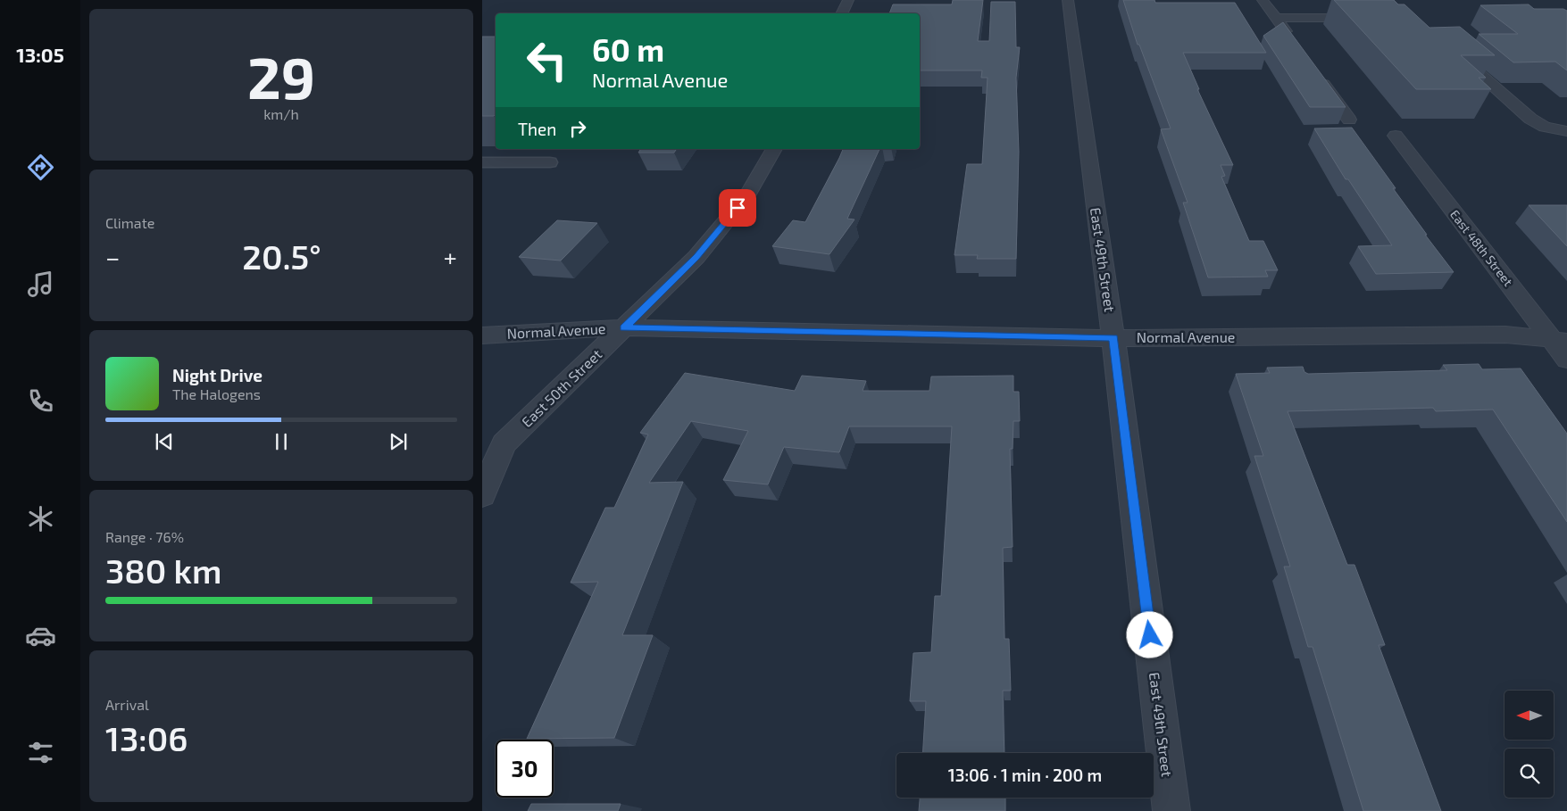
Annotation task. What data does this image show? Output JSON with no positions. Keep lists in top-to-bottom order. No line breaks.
{"streets":{"street":["East 48th Street","East 49th Street","Normal Avenue","East 50th Street"]},"crossings":[["East 48th Street","Normal Avenue"],["East 49th Street","Normal Avenue"],["Normal Avenue","East 50th Street"]],"north":"left","page":{"tabs":"13:05","tile":[["29","km/h"],"Climate",["Range · 76%","380 km"],["Arrival","13:06"]],"turn":["60 m","Normal Avenue"],"then":"Then","heat":["−","20.5°","+"],"song":["Night Drive","The Halogens"],"limit":"30","trip":"13:06 · 1 min · 200 m"}}
